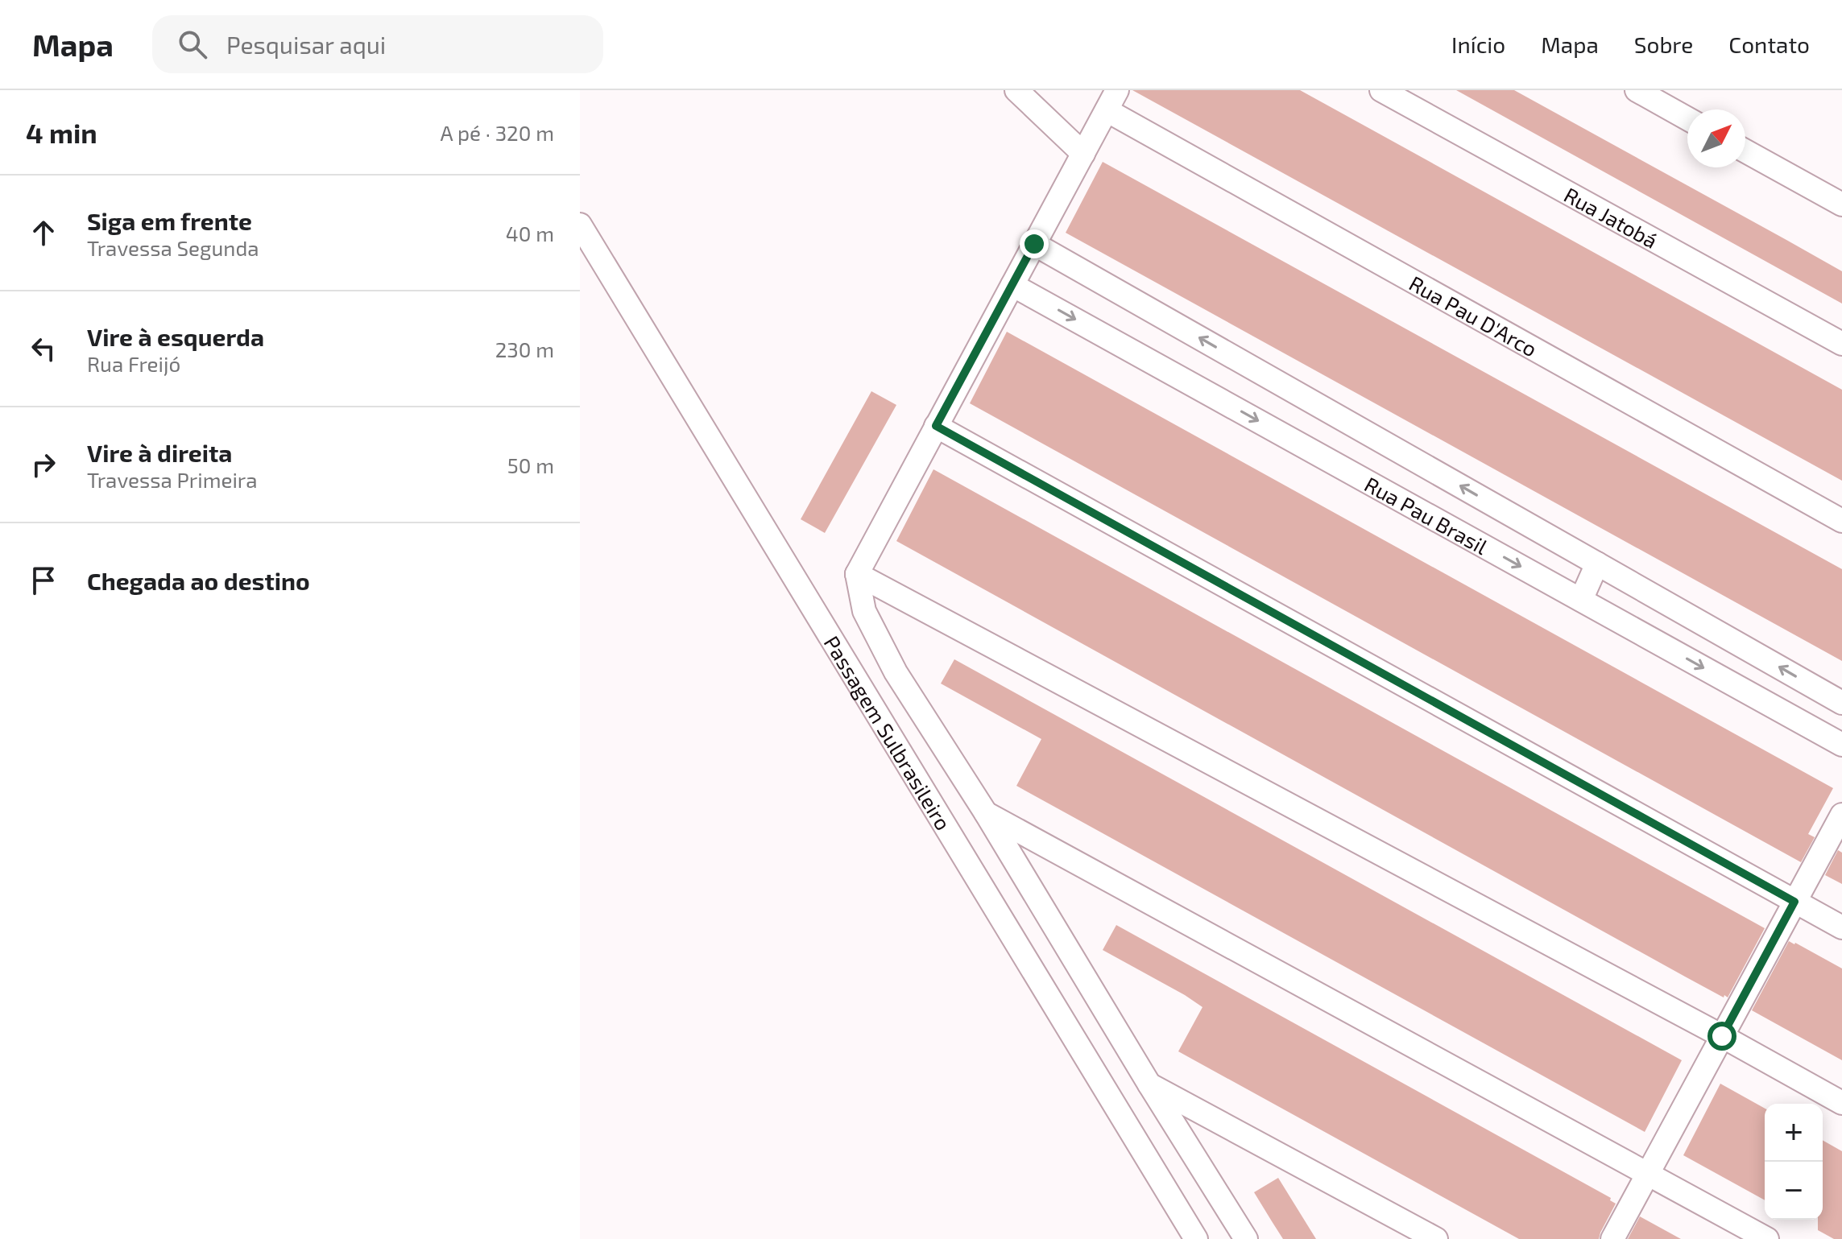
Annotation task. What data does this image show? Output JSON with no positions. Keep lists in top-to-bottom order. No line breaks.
{"streets":{"street":["Rua Jatobá","Rua Pau D'Arco","Rua Pau Brasil","Passagem Sulbrasileiro"]},"north":"top right","page":{"header":"Mapa","search":"Pesquisar aqui","nav":["Início","Mapa","Sobre","Contato"],"heading":["4 min","A pé · 320 m"],"list":[["Siga em frente","Travessa Segunda","40 m"],["Vire à esquerda","Rua Freijó","230 m"],["Vire à direita","Travessa Primeira","50 m"],"Chegada ao destino"],"map_buttons":["+","−"]}}
